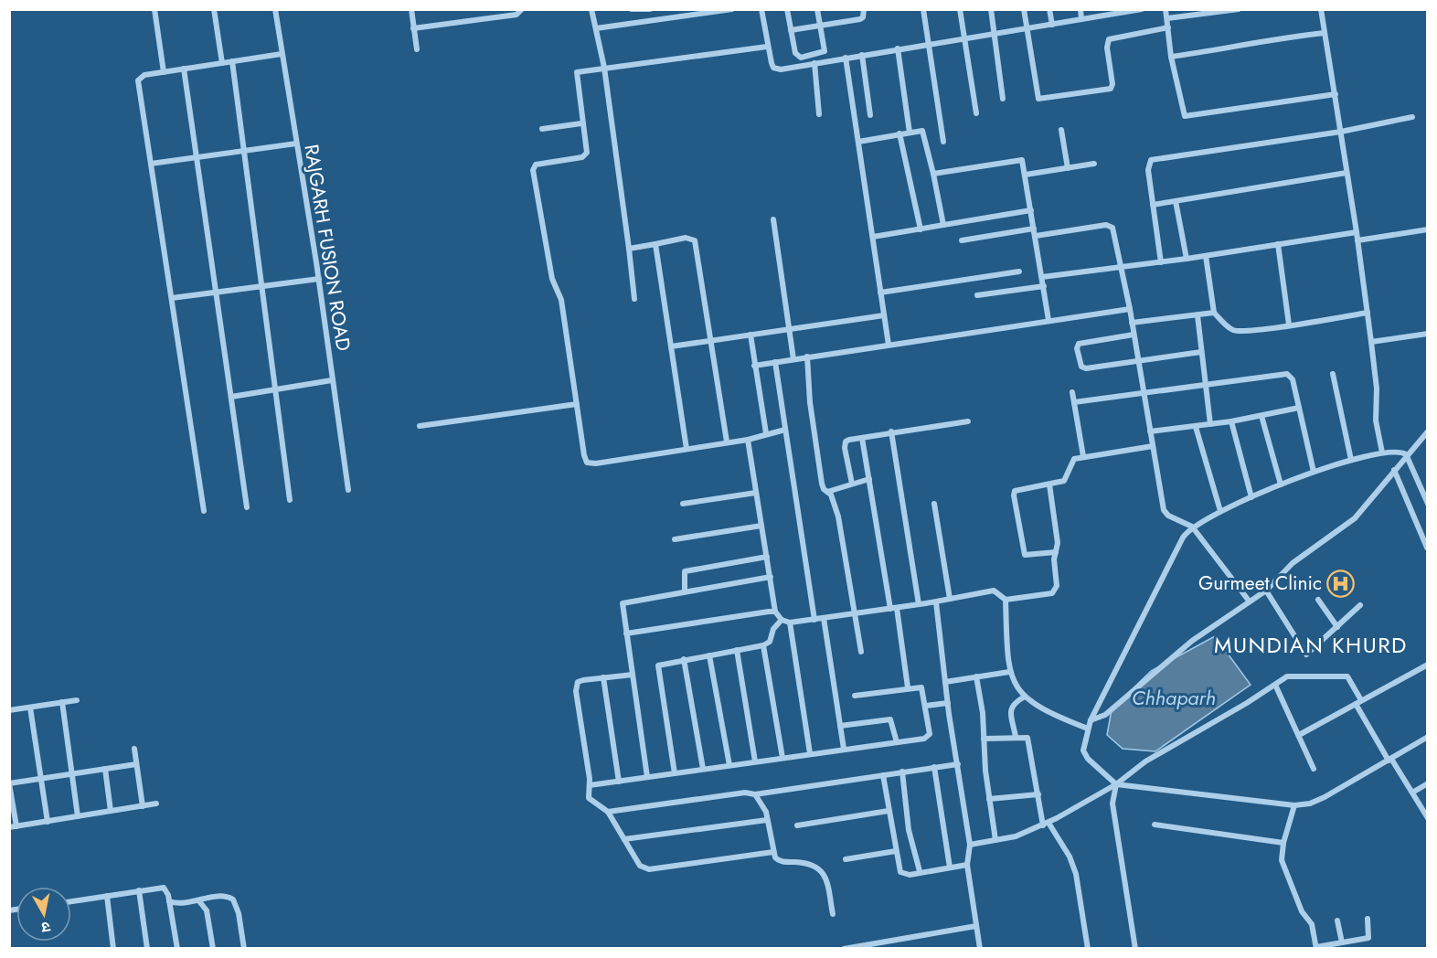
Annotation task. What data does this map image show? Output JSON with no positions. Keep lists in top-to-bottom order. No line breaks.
{"streets":{"street":["RAJGARH FUSION ROAD"]},"districts":["MUNDIAN KHURD"],"water":["Chhaparh"],"places":{"hospital":["Gurmeet Clinic"]},"north":"bottom"}
